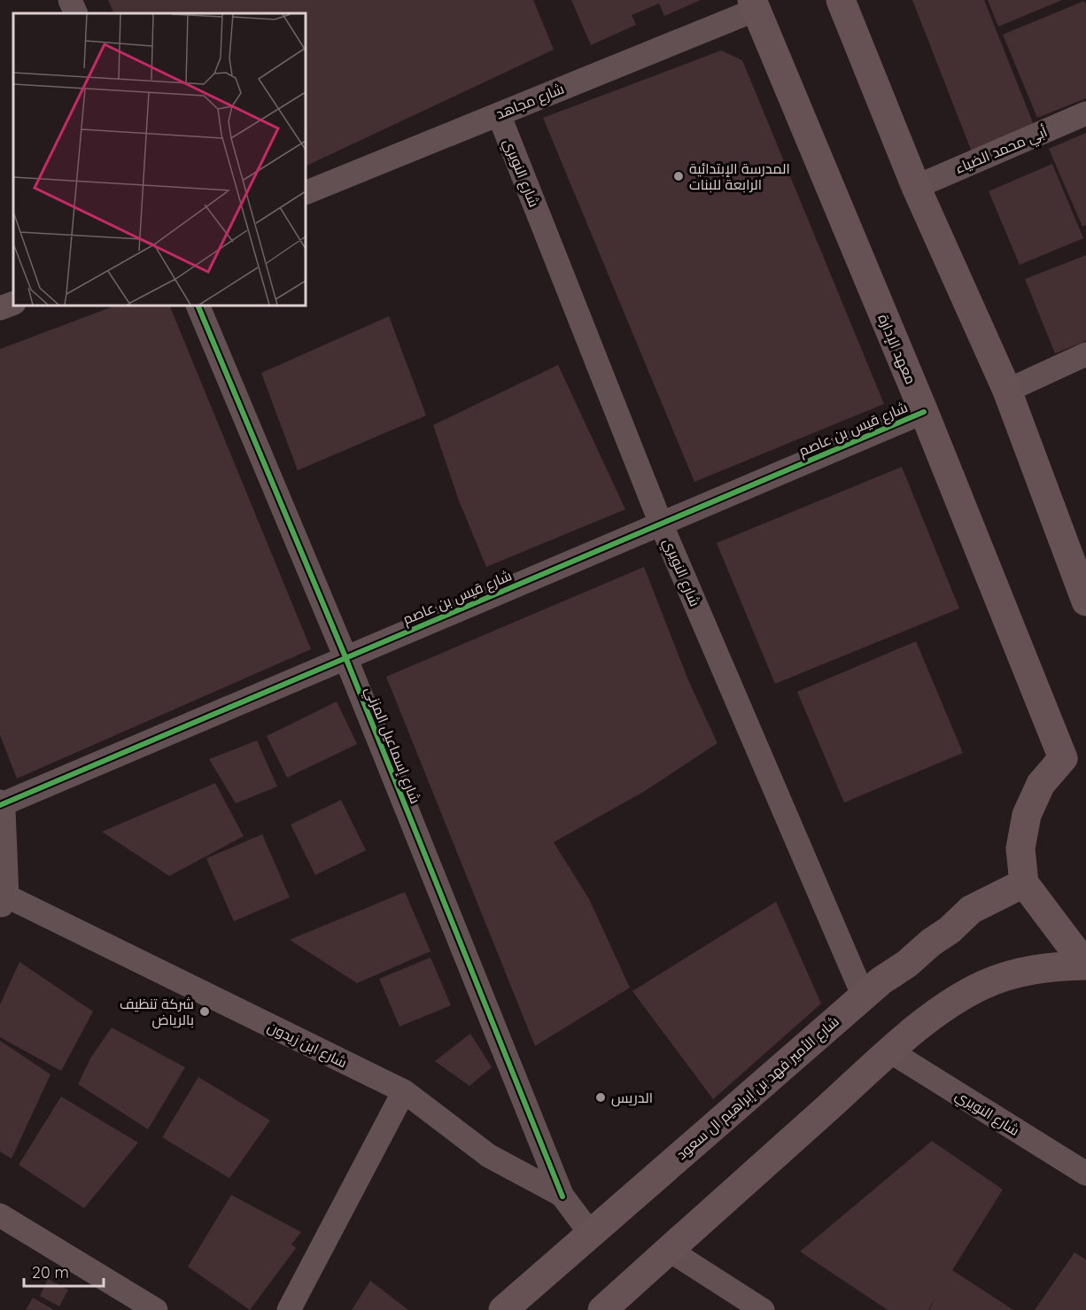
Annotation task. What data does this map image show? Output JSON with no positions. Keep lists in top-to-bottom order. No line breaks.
{"streets":{"main road":["معهد الإدارة","شارع الأمير فهد بن إبراهيم ال سعود"],"street":["شارع مجاهد","أبي محمد الضياء","شارع النويري","شارع قيس بن عاصم","شارع إسماعيل المزني","شارع ابن زيدون"]},"crossings":[["شارع مجاهد","شارع النويري"],["شارع مجاهد","معهد الإدارة"],["شارع النويري","شارع قيس بن عاصم"],["شارع النويري","شارع الأمير فهد بن إبراهيم ال سعود"],["معهد الإدارة","شارع قيس بن عاصم"],["معهد الإدارة","شارع الأمير فهد بن إبراهيم ال سعود"],["شارع قيس بن عاصم","شارع إسماعيل المزني"],["شارع إسماعيل المزني","شارع ابن زيدون"],["شارع ابن زيدون","شارع الأمير فهد بن إبراهيم ال سعود"]],"places":["المدرسة الإبتدائية الرابعة للبنات","شركة تنظيف بالرياض","الدريس"],"scale_bar":"20 m"}
